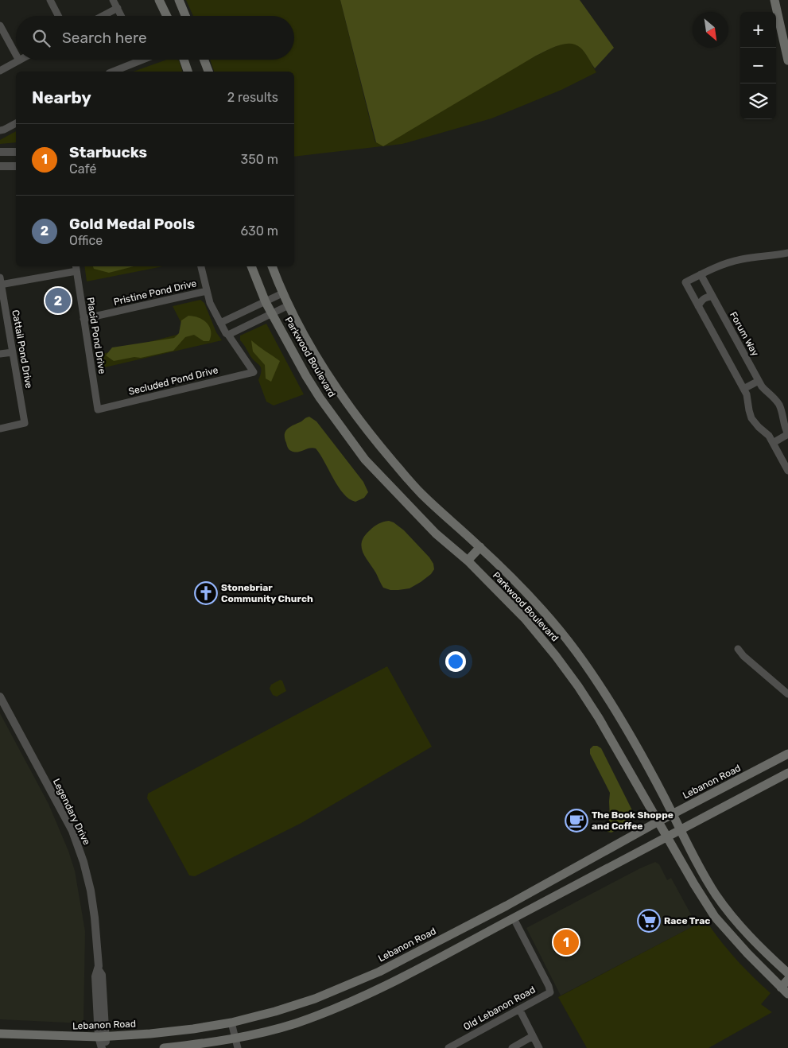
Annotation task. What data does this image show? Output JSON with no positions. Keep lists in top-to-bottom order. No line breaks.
{"streets":{"main road":["Parkwood Boulevard","Lebanon Road"],"street":["Pristine Pond Drive","Forum Way","Placid Pond Drive","Cattail Pond Drive","Secluded Pond Drive","Legendary Drive","Old Lebanon Road"]},"crossings":[["Pristine Pond Drive","Placid Pond Drive"],["Placid Pond Drive","Secluded Pond Drive"],["Parkwood Boulevard","Lebanon Road"],["Lebanon Road","Legendary Drive"]],"places":{"church":["Stonebriar Community Church"],"cafe":["The Book Shoppe and Coffee"],"supermarket":["Race Trac"]},"north":"bottom right","page":{"map_buttons":["+","−"],"search":"Search here","heading":["Nearby","2 results"],"list":[{"mark":"1","name":"Starbucks","note":"Café","value":"350 m"},{"mark":"2","name":"Gold Medal Pools","note":"Office","value":"630 m"}],"pins":["2","1"]}}
